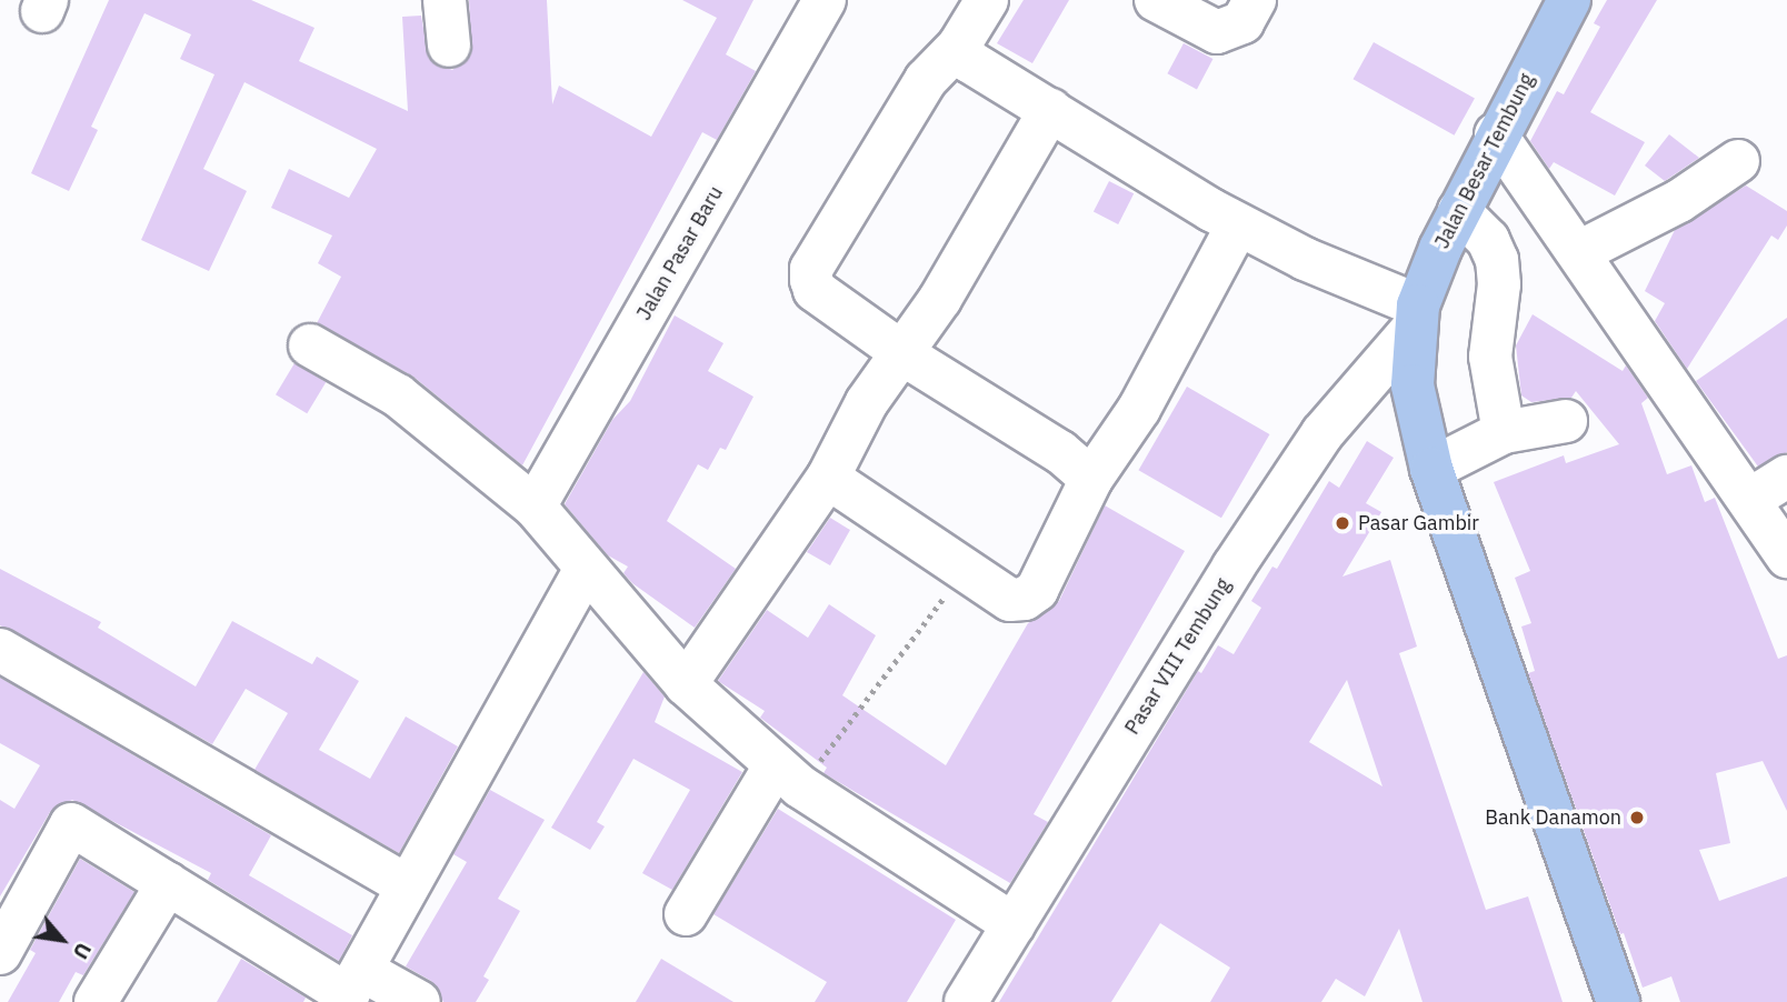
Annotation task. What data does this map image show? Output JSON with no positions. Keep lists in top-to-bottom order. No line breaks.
{"streets":{"highway":["Jalan Besar Tembung"],"street":["Jalan Pasar Baru","Pasar VIII Tembung"]},"crossings":[["Jalan Besar Tembung","Pasar VIII Tembung"]],"places":["Pasar Gambir","Bank Danamon"],"north":"bottom right"}
